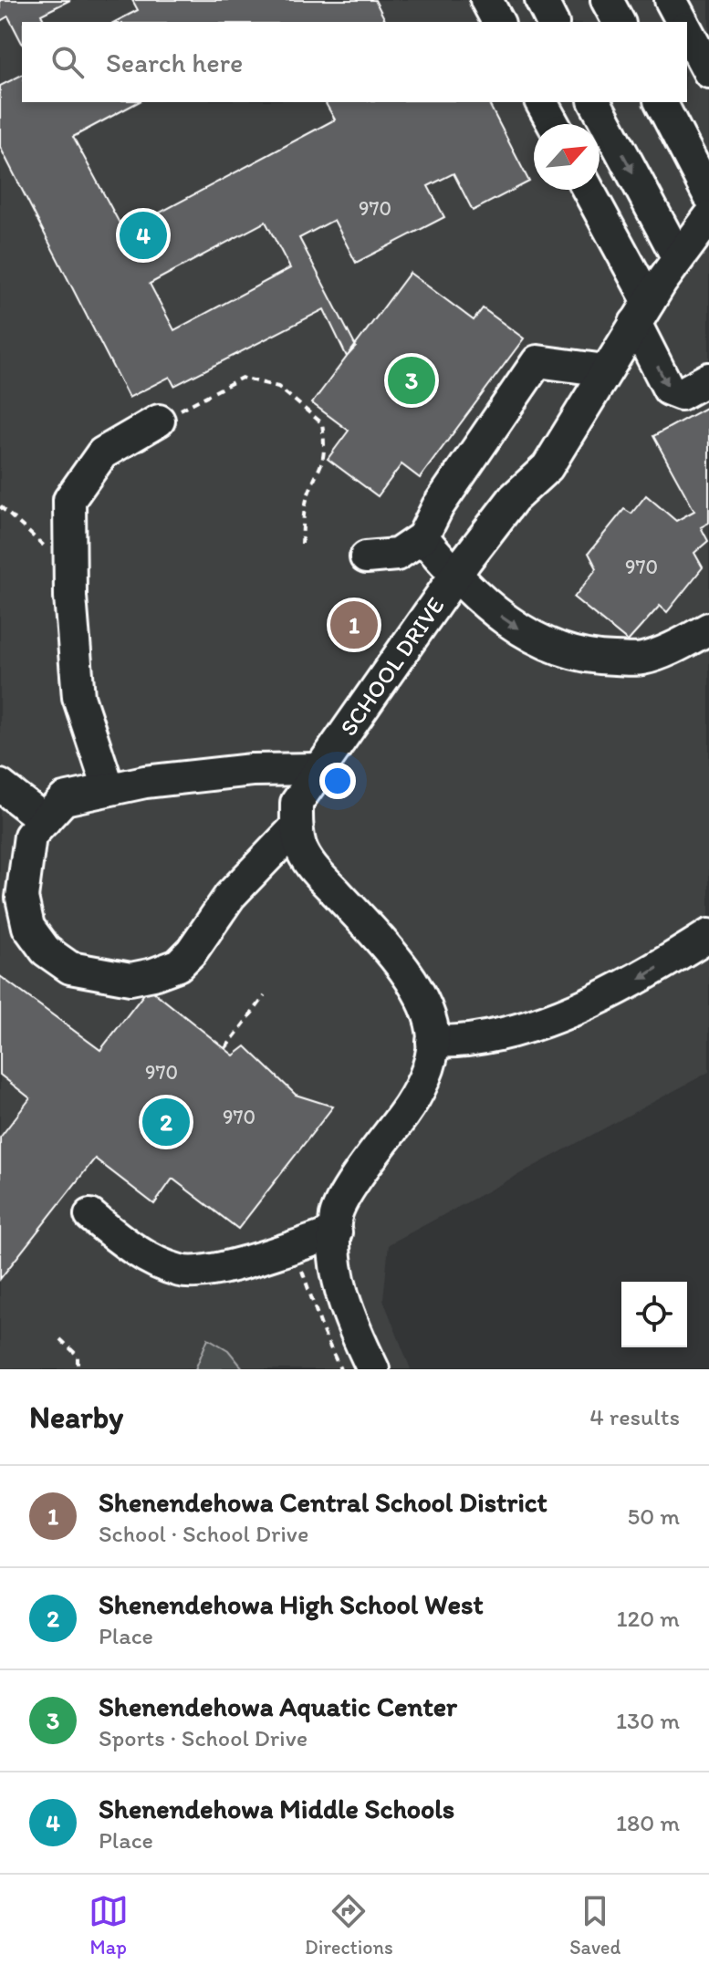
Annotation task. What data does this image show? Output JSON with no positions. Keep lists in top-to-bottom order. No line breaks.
{"streets":{"street":["SCHOOL DRIVE"]},"house_numbers":["970","970","970","970"],"north":"top right","page":{"search":"Search here","pins":["4","3","1","2"],"heading":["Nearby","4 results"],"list":[{"mark":"1","name":"Shenendehowa Central School District","note":"School · School Drive","value":"50 m"},{"mark":"2","name":"Shenendehowa High School West","note":"Place","value":"120 m"},{"mark":"3","name":"Shenendehowa Aquatic Center","note":"Sports · School Drive","value":"130 m"},{"mark":"4","name":"Shenendehowa Middle Schools","note":"Place","value":"180 m"}],"nav":["Map","Directions","Saved"]}}
